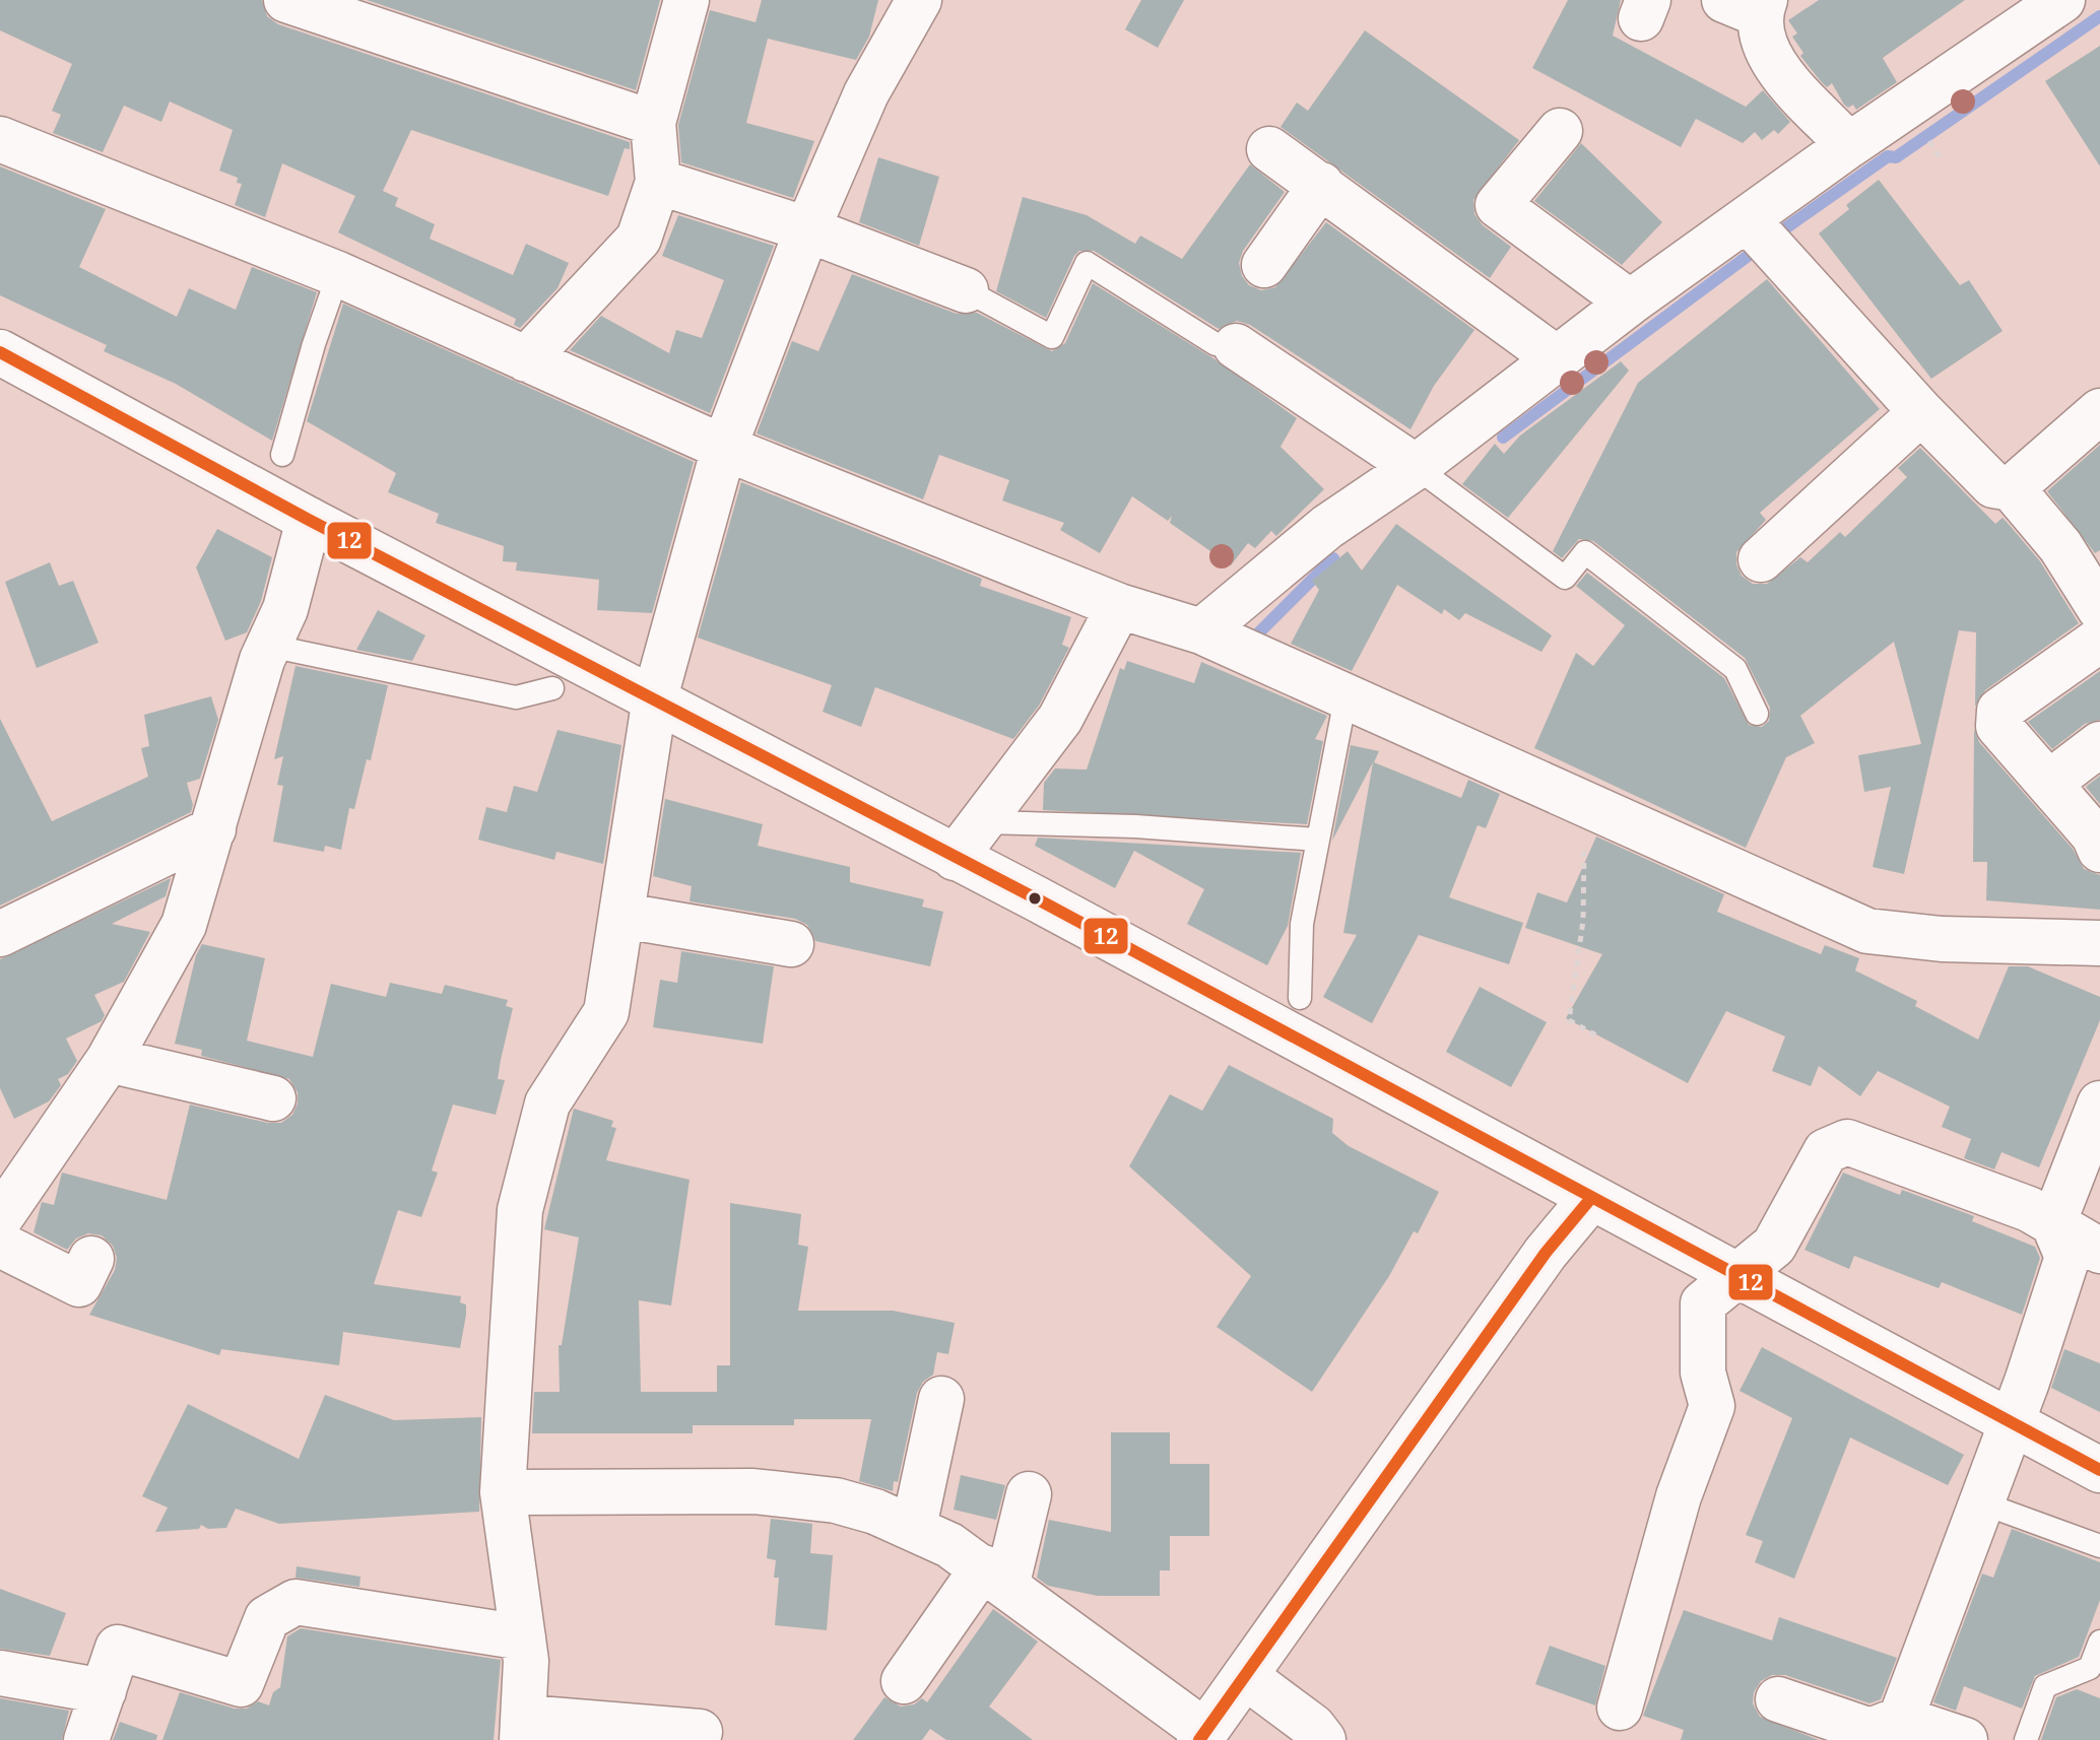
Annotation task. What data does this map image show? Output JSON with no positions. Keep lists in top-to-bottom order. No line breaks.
{"lines":["transit line 12"]}
